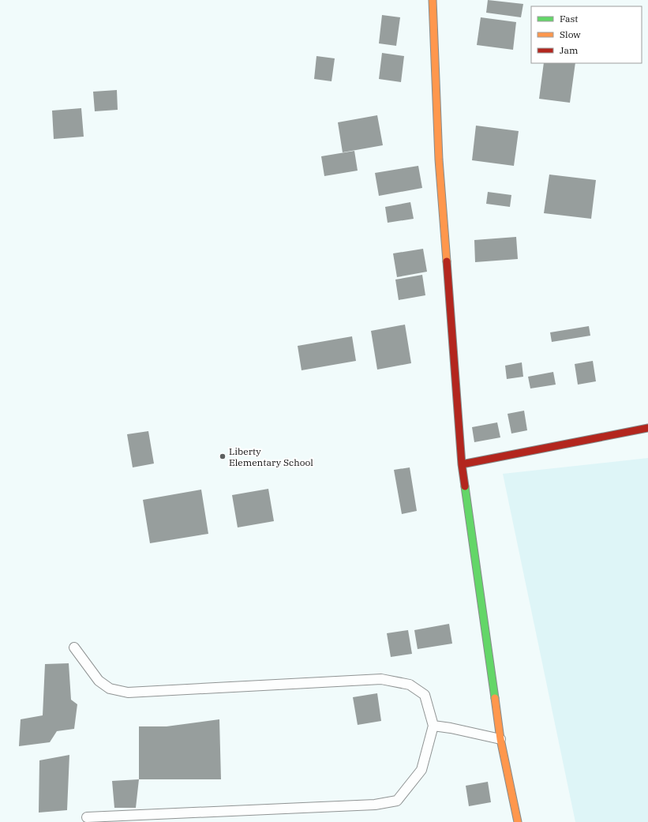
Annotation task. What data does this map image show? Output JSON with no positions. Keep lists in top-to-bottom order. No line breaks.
{"places":["Liberty Elementary School"],"legend":["Fast","Slow","Jam"]}
